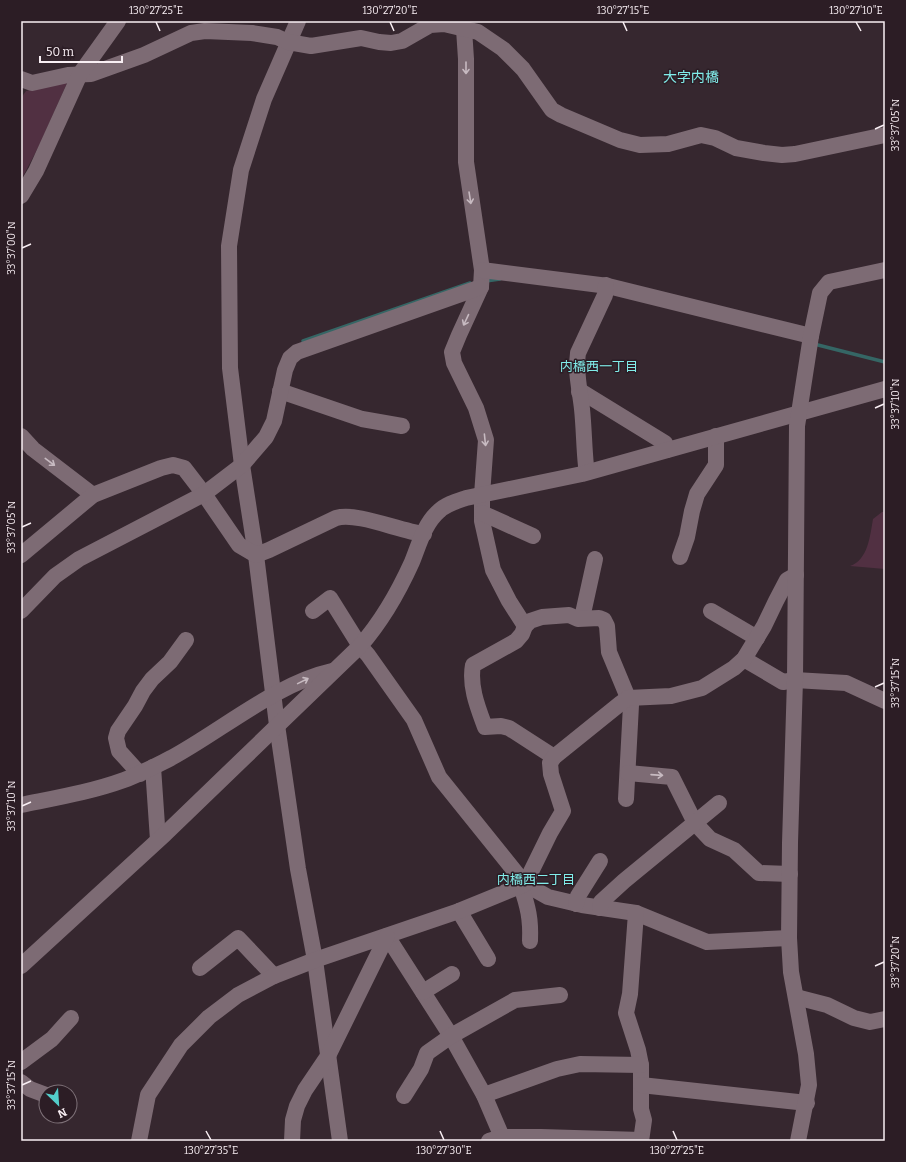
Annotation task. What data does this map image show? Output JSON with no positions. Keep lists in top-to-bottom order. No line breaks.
{"districts":["大字内橋","内橋西一丁目","内橋西二丁目"],"scale_bar":"50 m","north":"bottom right","coordinates":["130°27'25\"E","130°27'20\"E","130°27'15\"E","130°27'10\"E","33°37'05\"N","33°37'00\"N","33°37'10\"N","33°37'15\"N","33°37'20\"N","130°27'35\"E","130°27'30\"E"]}
